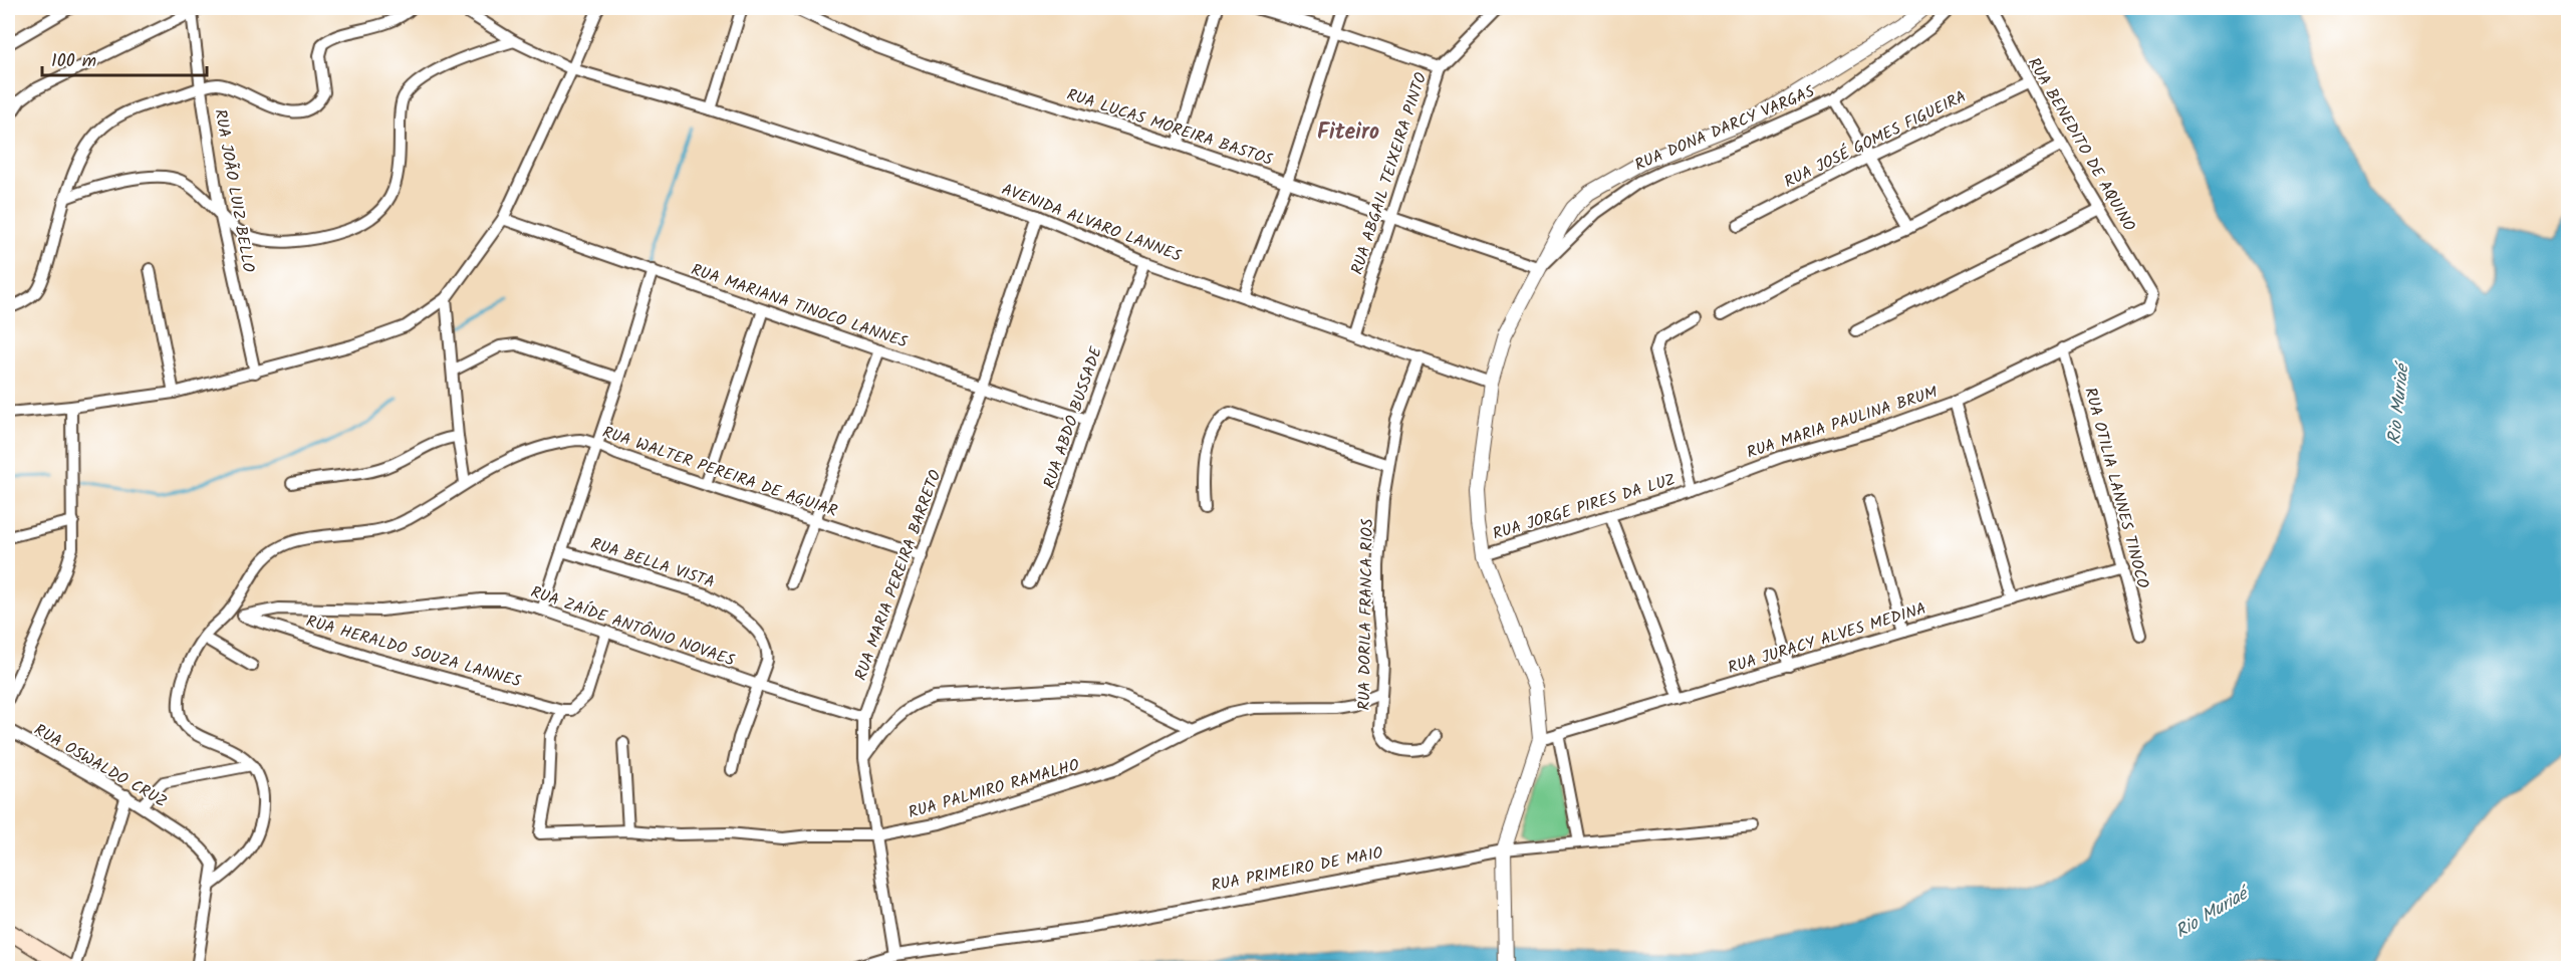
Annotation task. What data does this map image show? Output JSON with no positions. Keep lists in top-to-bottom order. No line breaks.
{"streets":{"street":["RUA LUCAS MOREIRA BASTOS","RUA DONA DARCY VARGAS","RUA JOSÉ GOMES FIGUEIRA","RUA BENEDITO DE AQUINO","RUA ABGAIL TEIXEIRA PINTO","RUA JOÃO LUIZ BELLO","AVENIDA ALVARO LANNES","RUA MARIANA TINOCO LANNES","RUA ABDO BUSSADE","RUA MARIA PAULINA BRUM","RUA WALTER PEREIRA DE AGUIAR","RUA OTILIA LANNES TINOCO","RUA JORGE PIRES DA LUZ","RUA BELLA VISTA","RUA MARIA PEREIRA BARRETO","RUA DORILA FRANCA RIOS","RUA ZAÍDE ANTÔNIO NOVAES","RUA JURACY ALVES MEDINA","RUA HERALDO SOUZA LANNES","RUA OSWALDO CRUZ","RUA PALMIRO RAMALHO","RUA PRIMEIRO DE MAIO"]},"crossings":[["RUA LUCAS MOREIRA BASTOS","RUA DONA DARCY VARGAS"],["RUA LUCAS MOREIRA BASTOS","RUA ABGAIL TEIXEIRA PINTO"],["RUA DONA DARCY VARGAS","AVENIDA ALVARO LANNES"],["RUA DONA DARCY VARGAS","RUA JORGE PIRES DA LUZ"],["RUA DONA DARCY VARGAS","RUA JURACY ALVES MEDINA"],["RUA DONA DARCY VARGAS","RUA PRIMEIRO DE MAIO"],["RUA JOSÉ GOMES FIGUEIRA","RUA BENEDITO DE AQUINO"],["RUA BENEDITO DE AQUINO","RUA MARIA PAULINA BRUM"],["RUA ABGAIL TEIXEIRA PINTO","AVENIDA ALVARO LANNES"],["AVENIDA ALVARO LANNES","RUA ABDO BUSSADE"],["AVENIDA ALVARO LANNES","RUA MARIA PEREIRA BARRETO"],["AVENIDA ALVARO LANNES","RUA DORILA FRANCA RIOS"],["RUA MARIANA TINOCO LANNES","RUA ABDO BUSSADE"],["RUA MARIANA TINOCO LANNES","RUA MARIA PEREIRA BARRETO"],["RUA MARIA PAULINA BRUM","RUA OTILIA LANNES TINOCO"],["RUA MARIA PAULINA BRUM","RUA JORGE PIRES DA LUZ"],["RUA WALTER PEREIRA DE AGUIAR","RUA MARIA PEREIRA BARRETO"],["RUA WALTER PEREIRA DE AGUIAR","RUA HERALDO SOUZA LANNES"],["RUA WALTER PEREIRA DE AGUIAR","RUA OSWALDO CRUZ"],["RUA OTILIA LANNES TINOCO","RUA JURACY ALVES MEDINA"],["RUA BELLA VISTA","RUA ZAÍDE ANTÔNIO NOVAES"],["RUA MARIA PEREIRA BARRETO","RUA ZAÍDE ANTÔNIO NOVAES"],["RUA MARIA PEREIRA BARRETO","RUA PALMIRO RAMALHO"],["RUA MARIA PEREIRA BARRETO","RUA PRIMEIRO DE MAIO"],["RUA DORILA FRANCA RIOS","RUA PALMIRO RAMALHO"],["RUA ZAÍDE ANTÔNIO NOVAES","RUA HERALDO SOUZA LANNES"],["RUA HERALDO SOUZA LANNES","RUA PALMIRO RAMALHO"]],"districts":["Fiteiro"],"water":["Rio Muriaé"],"scale_bar":"100 m"}
